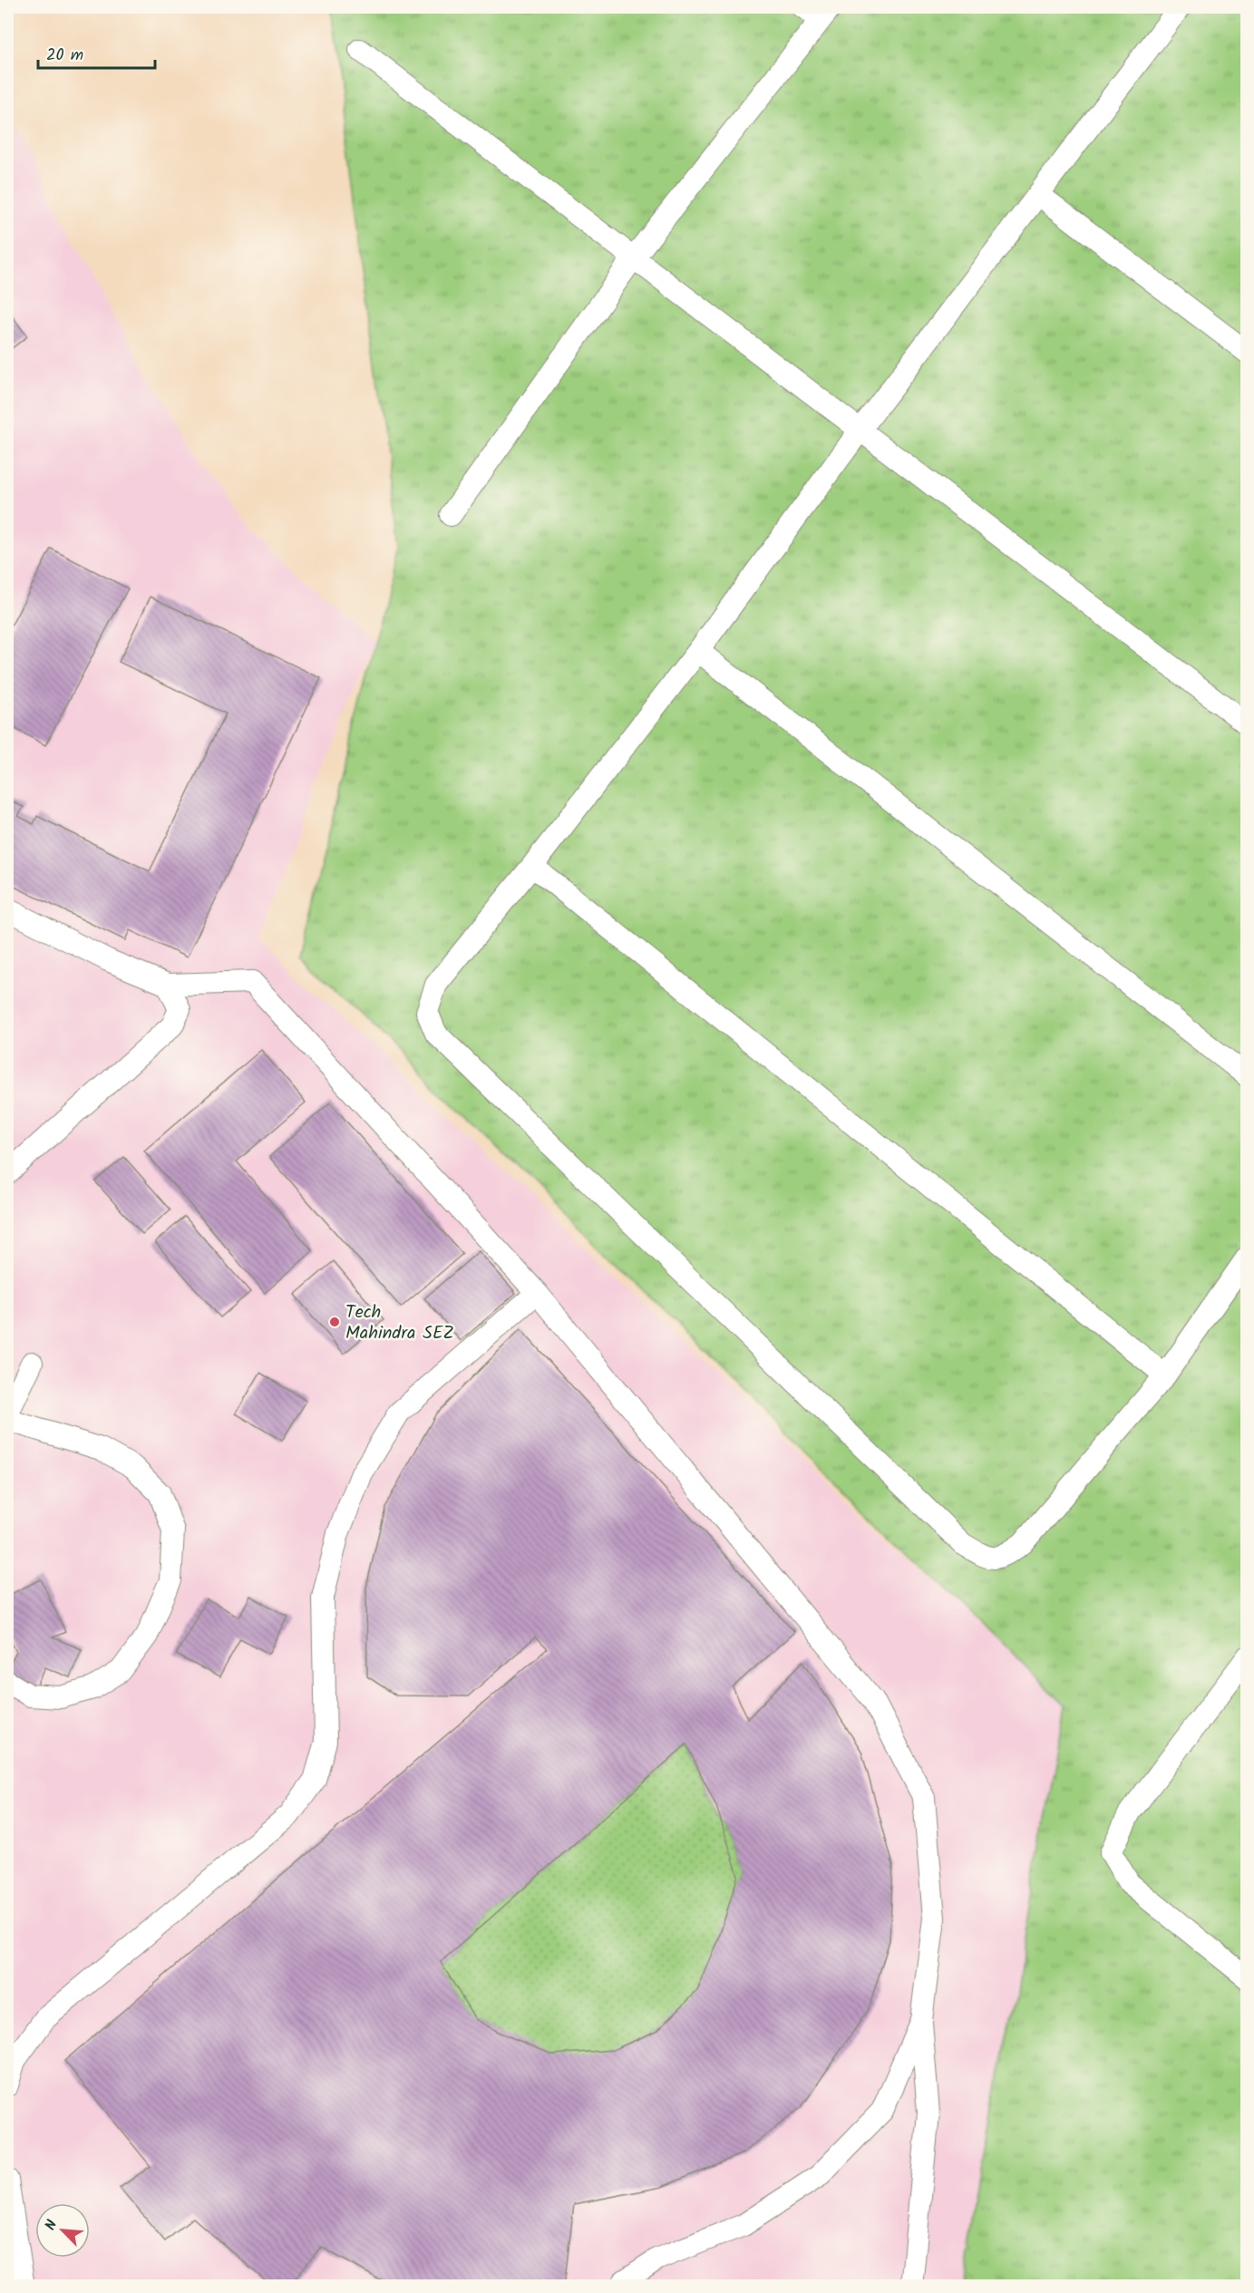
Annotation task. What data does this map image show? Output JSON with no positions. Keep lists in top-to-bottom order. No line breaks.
{"places":["Tech Mahindra SEZ"],"scale_bar":"20 m","north":"top left"}
